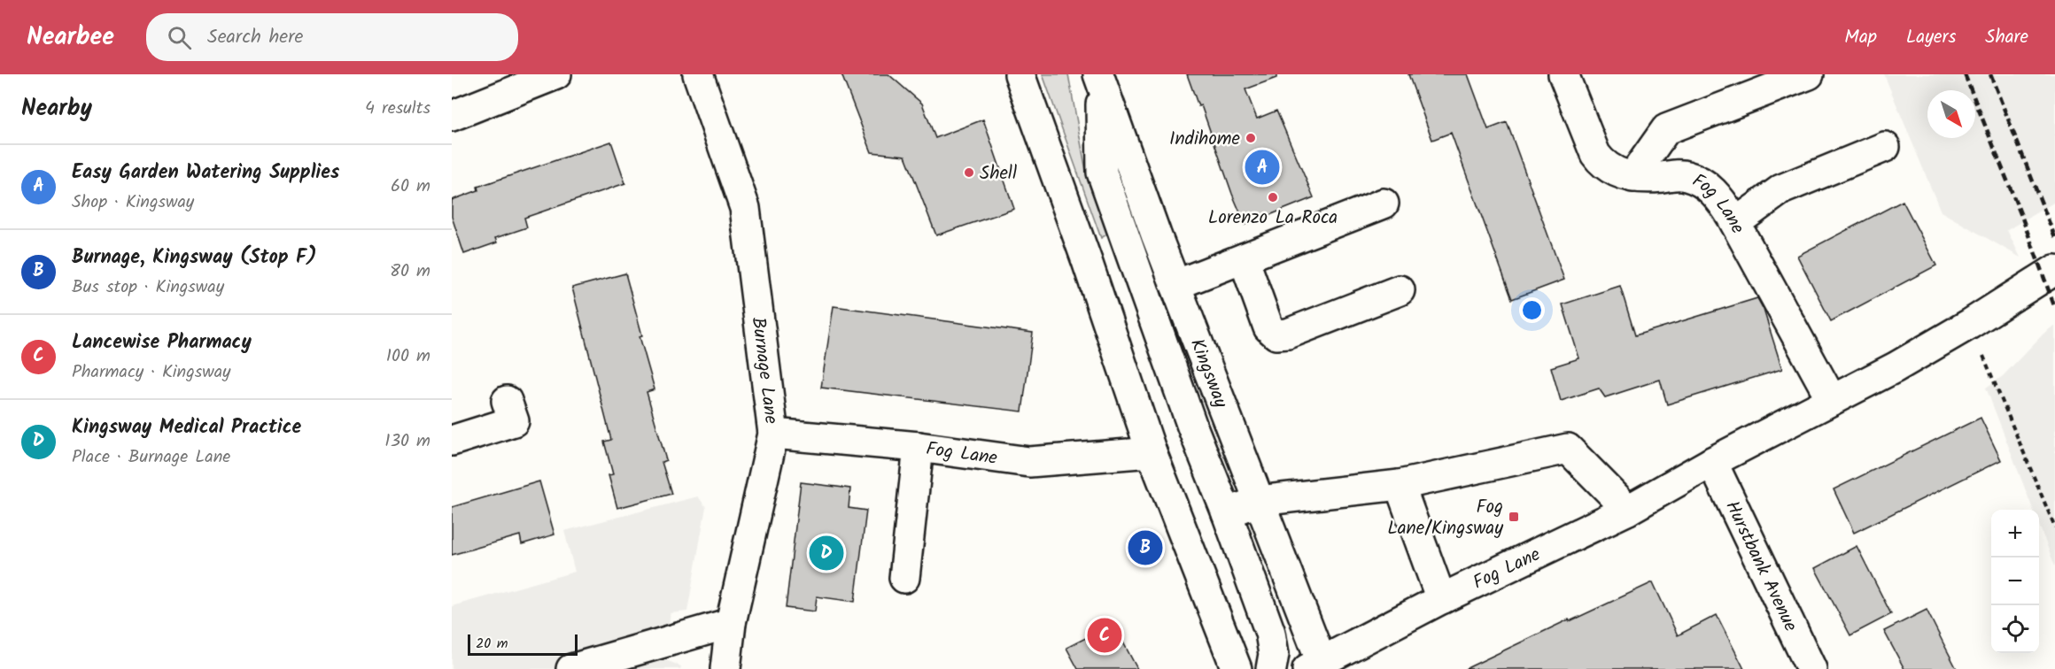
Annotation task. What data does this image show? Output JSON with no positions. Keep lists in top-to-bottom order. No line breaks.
{"streets":{"main road":["Fog Lane","Burnage Lane","Kingsway","Hurstbank Avenue"]},"crossings":[["Fog Lane","Burnage Lane"],["Fog Lane","Kingsway"],["Fog Lane","Hurstbank Avenue"]],"places":{"other":["Indihome","Shell","Lorenzo La Roca"],"transit":["Fog Lane/Kingsway"]},"scale_bar":"20 m","north":"bottom right","page":{"header":"Nearbee","search":"Search here","nav":["Map","Layers","Share"],"heading":["Nearby","4 results"],"list":[{"mark":"A","name":"Easy Garden Watering Supplies","note":"Shop · Kingsway","value":"60 m"},{"mark":"B","name":"Burnage, Kingsway (Stop F)","note":"Bus stop · Kingsway","value":"80 m"},{"mark":"C","name":"Lancewise Pharmacy","note":"Pharmacy · Kingsway","value":"100 m"},{"mark":"D","name":"Kingsway Medical Practice","note":"Place · Burnage Lane","value":"130 m"}],"pins":["A","B","D","C"],"map_buttons":["+","−"],"scale":"20 m"}}
